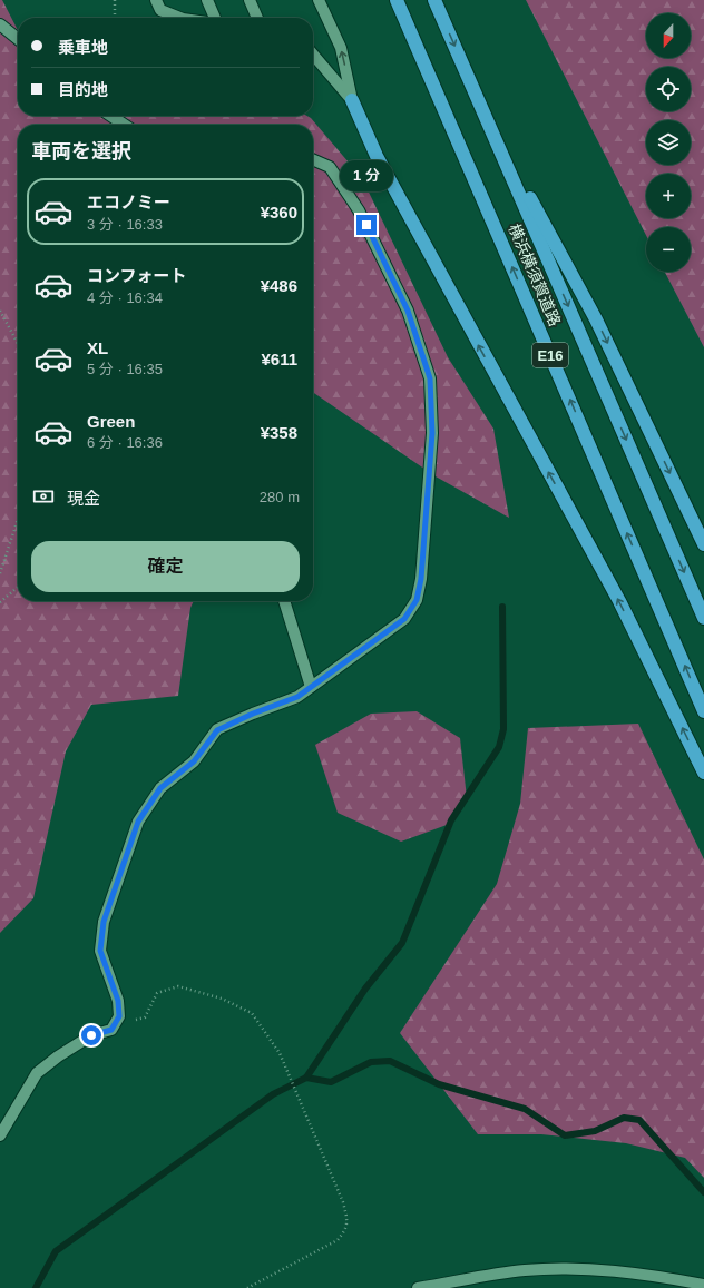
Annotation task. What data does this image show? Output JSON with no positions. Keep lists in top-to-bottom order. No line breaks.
{"streets":{"highway":["横浜横須賀道路","E16"]},"north":"bottom","page":{"map_buttons":["+","−"],"banner":["乗車地","目的地"],"heading":"車両を選択","bubble":"1 分","list":[{"name":"エコノミー","note":"3 分 · 16:33","value":"¥360"},{"name":"コンフォート","note":"4 分 · 16:34","value":"¥486"},{"name":"XL","note":"5 分 · 16:35","value":"¥611"},{"name":"Green","note":"6 分 · 16:36","value":"¥358"}],"pay":["現金","280 m"],"buttons":"確定"}}
